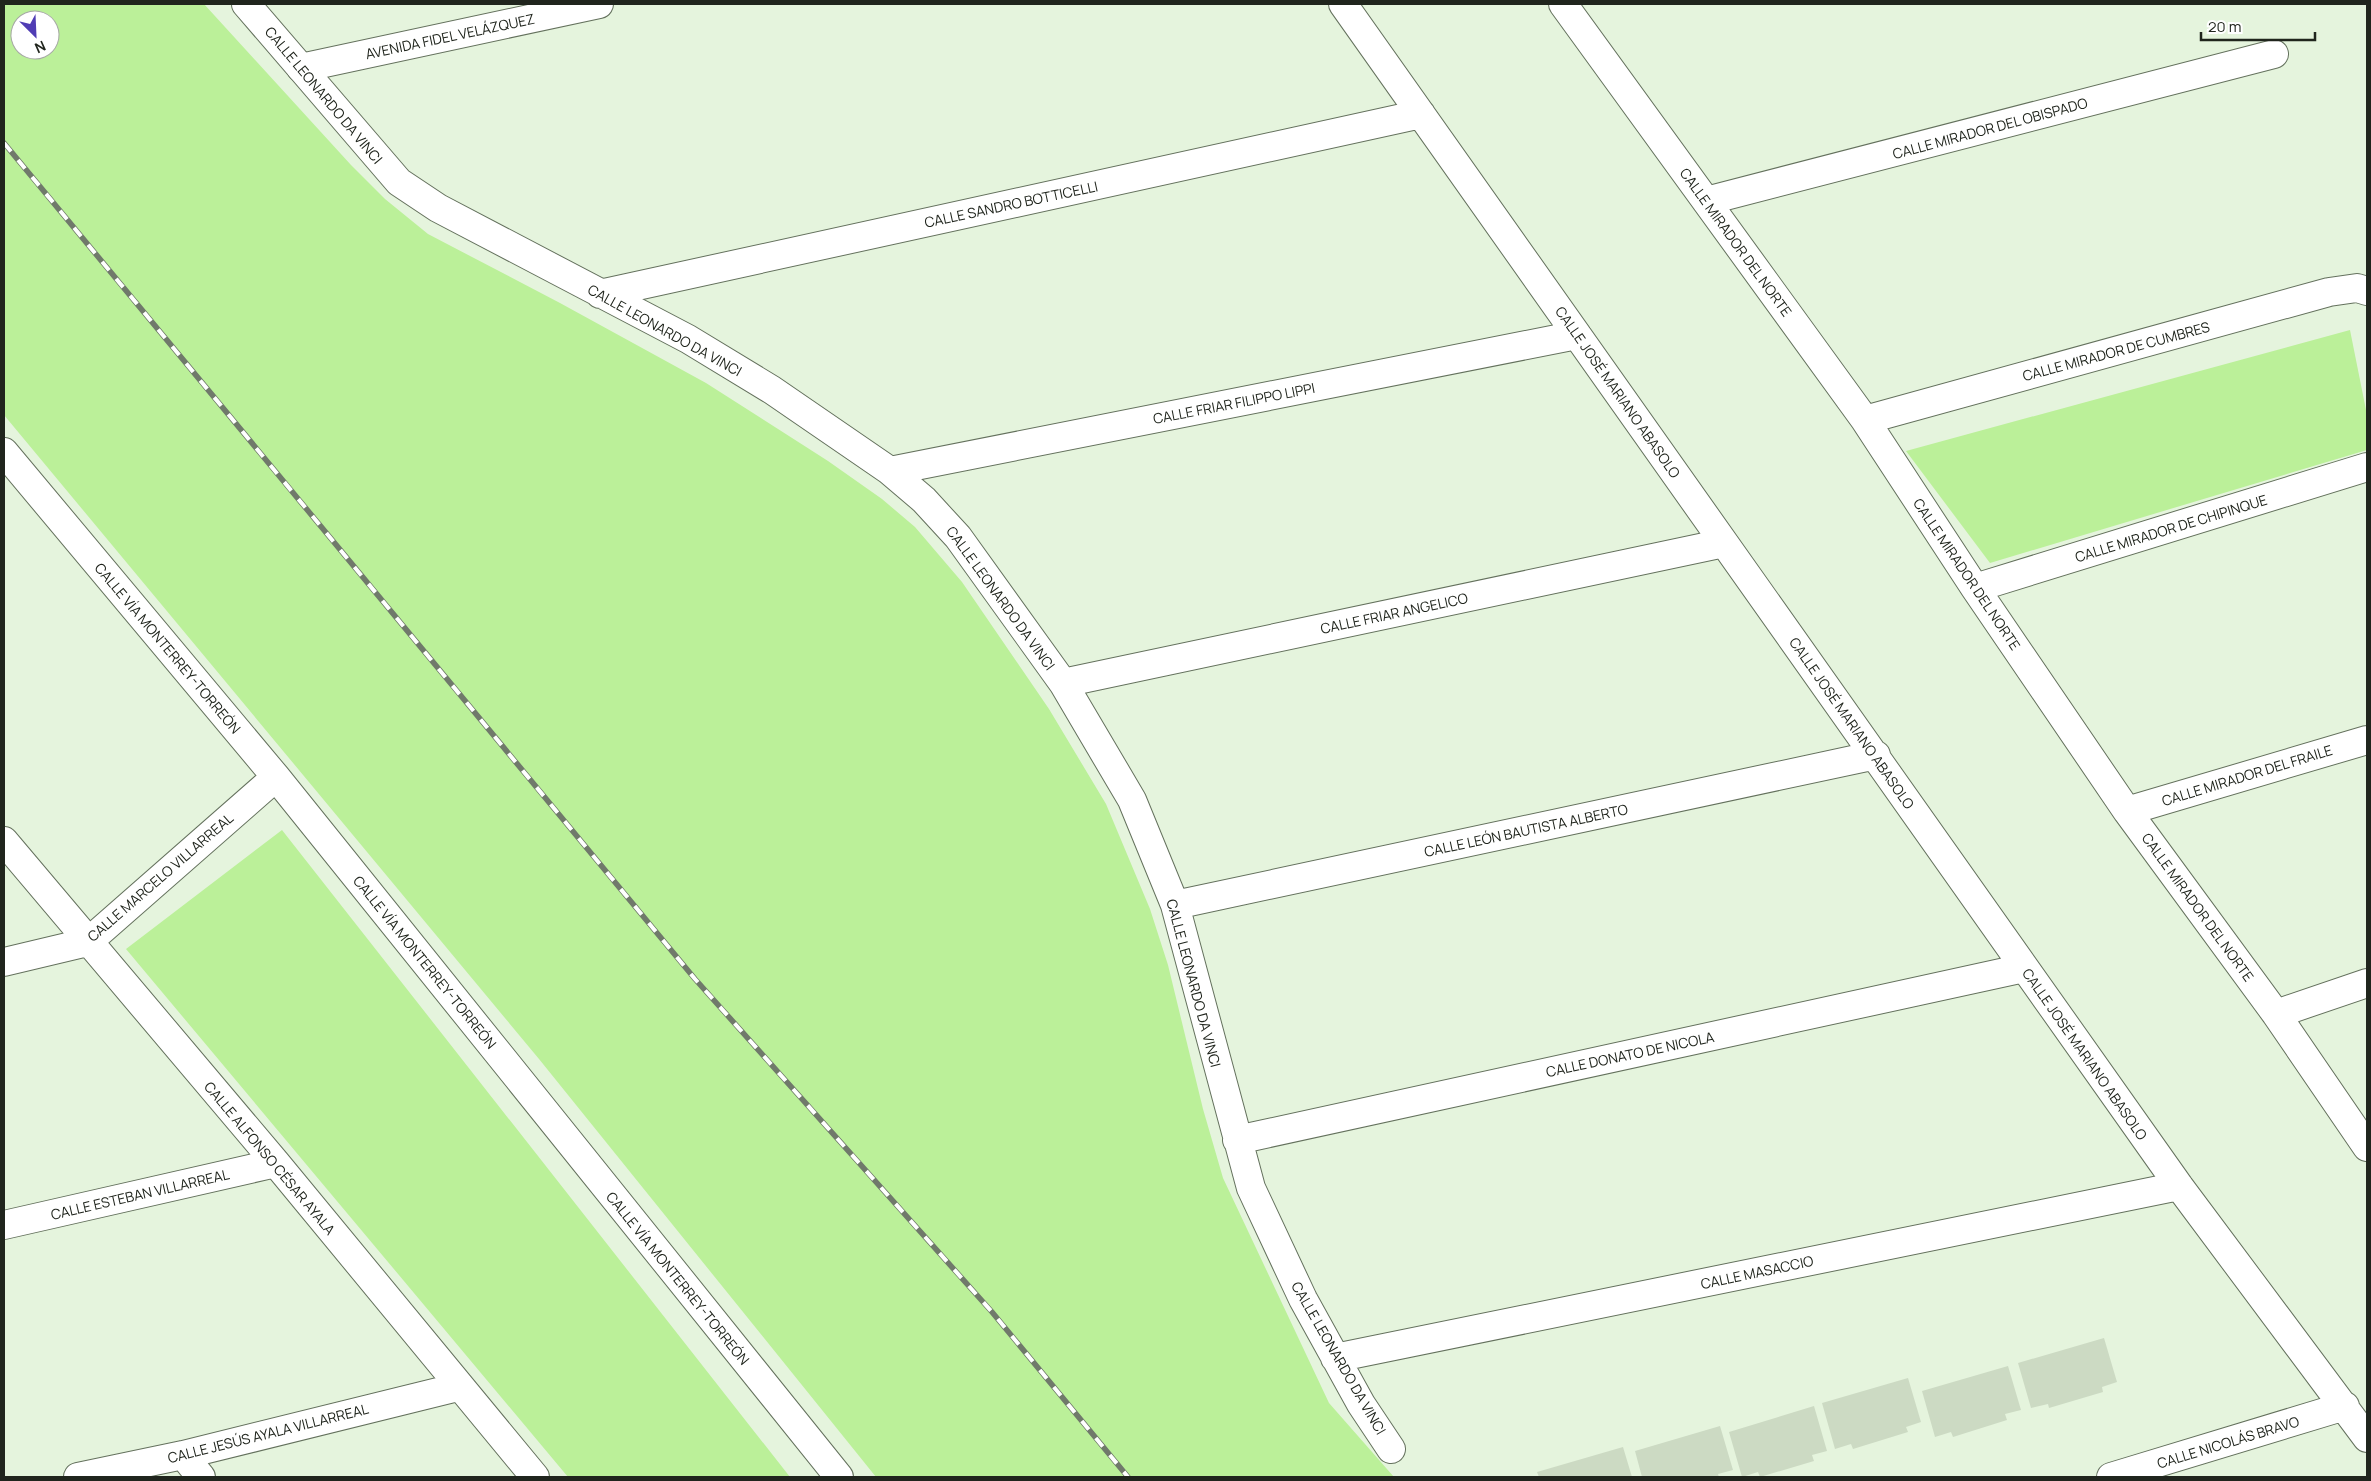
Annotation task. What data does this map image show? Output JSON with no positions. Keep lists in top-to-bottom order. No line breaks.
{"streets":{"street":["AVENIDA FIDEL VELÁZQUEZ","CALLE LEONARDO DA VINCI","CALLE MIRADOR DEL OBISPADO","CALLE SANDRO BOTTICELLI","CALLE MIRADOR DEL NORTE","CALLE MIRADOR DE CUMBRES","CALLE JOSÉ MARIANO ABASOLO","CALLE FRIAR FILIPPO LIPPI","CALLE MIRADOR DE CHIPINQUE","CALLE FRIAR ANGELICO","CALLE VÍA MONTERREY-TORREÓN","CALLE MIRADOR DEL FRAILE","CALLE LEÓN BAUTISTA ALBERTO","CALLE MARCELO VILLARREAL","CALLE DONATO DE NICOLA","CALLE ALFONSO CÉSAR AYALA","CALLE ESTEBAN VILLARREAL","CALLE MASACCIO","CALLE JESÚS AYALA VILLARREAL","CALLE NICOLÁS BRAVO"]},"crossings":[["AVENIDA FIDEL VELÁZQUEZ","CALLE LEONARDO DA VINCI"],["CALLE LEONARDO DA VINCI","CALLE SANDRO BOTTICELLI"],["CALLE LEONARDO DA VINCI","CALLE FRIAR FILIPPO LIPPI"],["CALLE LEONARDO DA VINCI","CALLE FRIAR ANGELICO"],["CALLE LEONARDO DA VINCI","CALLE LEÓN BAUTISTA ALBERTO"],["CALLE LEONARDO DA VINCI","CALLE DONATO DE NICOLA"],["CALLE LEONARDO DA VINCI","CALLE MASACCIO"],["CALLE MIRADOR DEL OBISPADO","CALLE MIRADOR DEL NORTE"],["CALLE SANDRO BOTTICELLI","CALLE JOSÉ MARIANO ABASOLO"],["CALLE MIRADOR DEL NORTE","CALLE MIRADOR DE CUMBRES"],["CALLE MIRADOR DEL NORTE","CALLE MIRADOR DE CHIPINQUE"],["CALLE MIRADOR DEL NORTE","CALLE MIRADOR DEL FRAILE"],["CALLE JOSÉ MARIANO ABASOLO","CALLE FRIAR FILIPPO LIPPI"],["CALLE JOSÉ MARIANO ABASOLO","CALLE FRIAR ANGELICO"],["CALLE JOSÉ MARIANO ABASOLO","CALLE LEÓN BAUTISTA ALBERTO"],["CALLE JOSÉ MARIANO ABASOLO","CALLE DONATO DE NICOLA"],["CALLE JOSÉ MARIANO ABASOLO","CALLE MASACCIO"],["CALLE JOSÉ MARIANO ABASOLO","CALLE NICOLÁS BRAVO"],["CALLE VÍA MONTERREY-TORREÓN","CALLE MARCELO VILLARREAL"],["CALLE MARCELO VILLARREAL","CALLE ALFONSO CÉSAR AYALA"],["CALLE ALFONSO CÉSAR AYALA","CALLE ESTEBAN VILLARREAL"],["CALLE ALFONSO CÉSAR AYALA","CALLE JESÚS AYALA VILLARREAL"]],"scale_bar":"20 m","north":"bottom right"}
